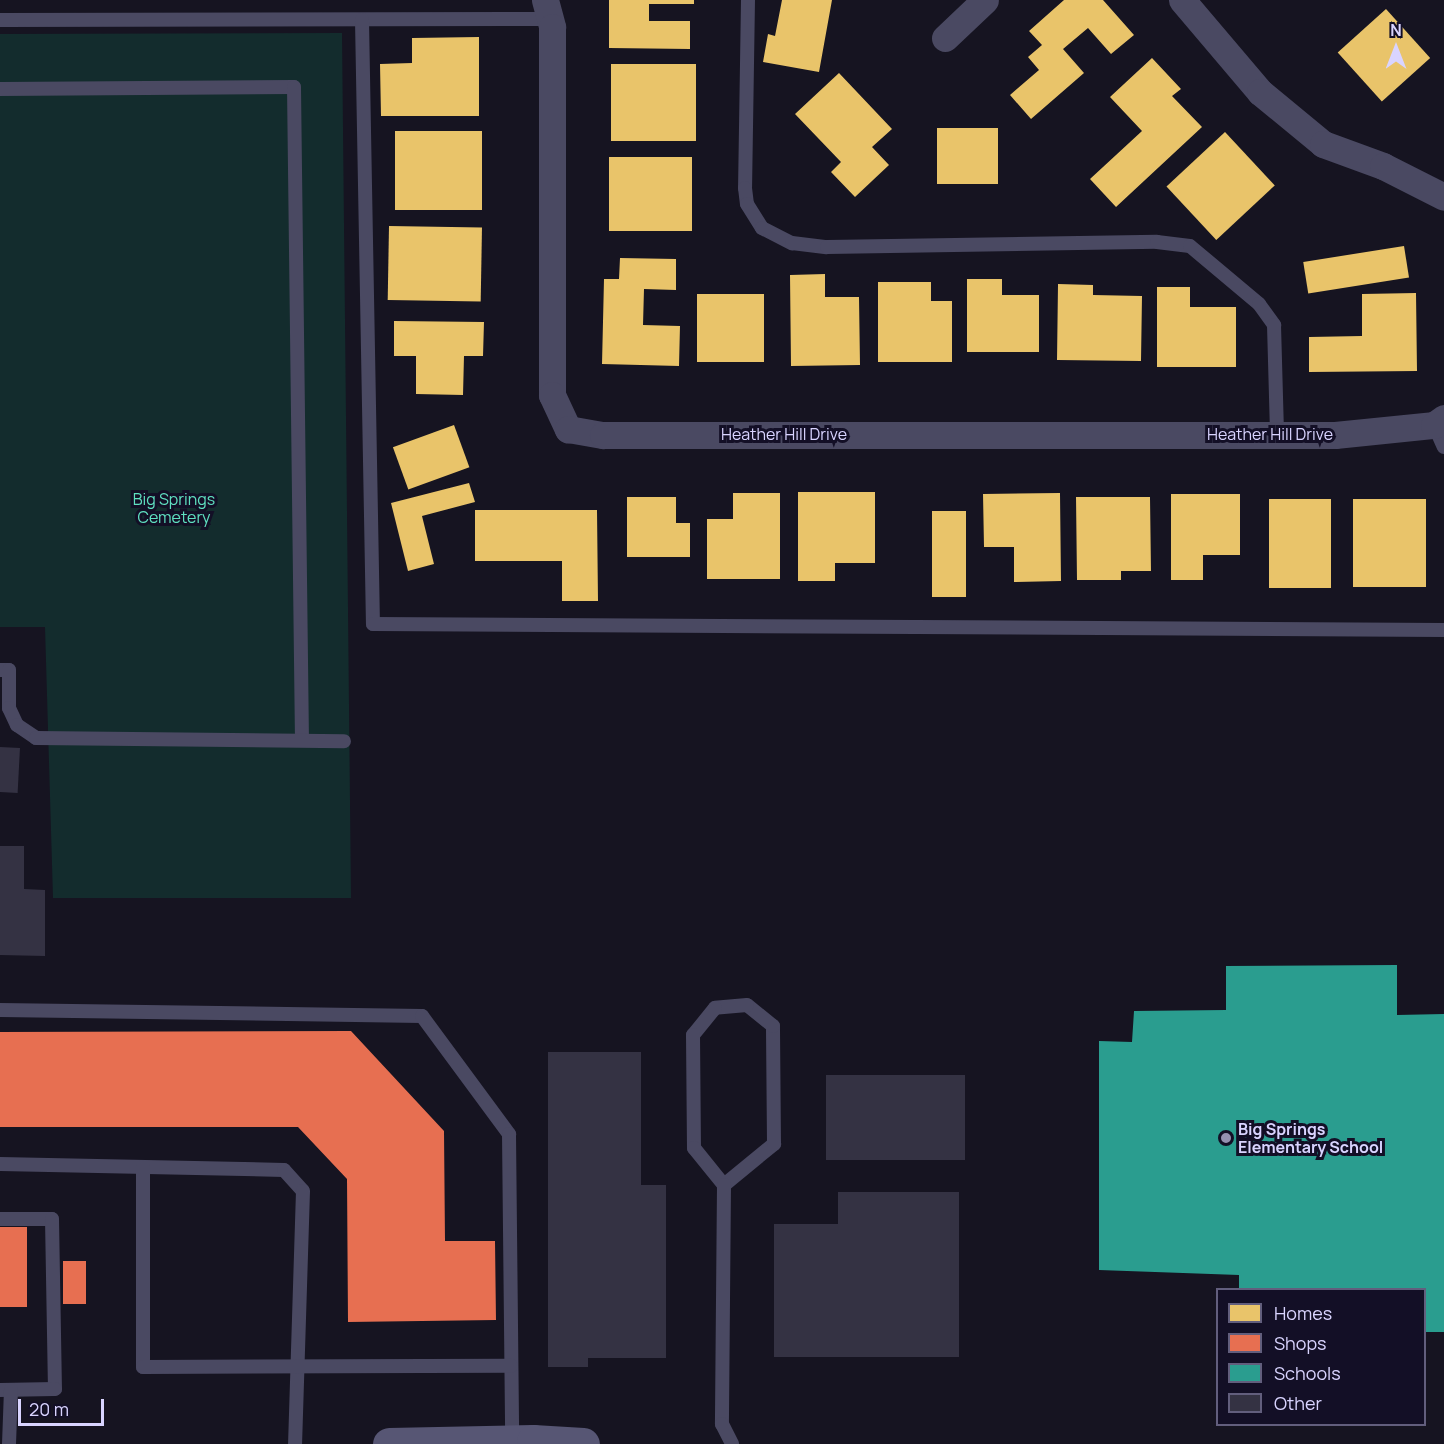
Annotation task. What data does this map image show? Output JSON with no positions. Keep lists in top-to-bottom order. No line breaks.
{"streets":{"street":["Heather Hill Drive"]},"parks":["Big Springs Cemetery"],"places":["Big Springs Elementary School"],"legend":["Homes","Shops","Schools","Other"],"scale_bar":"20 m","north":"top"}
